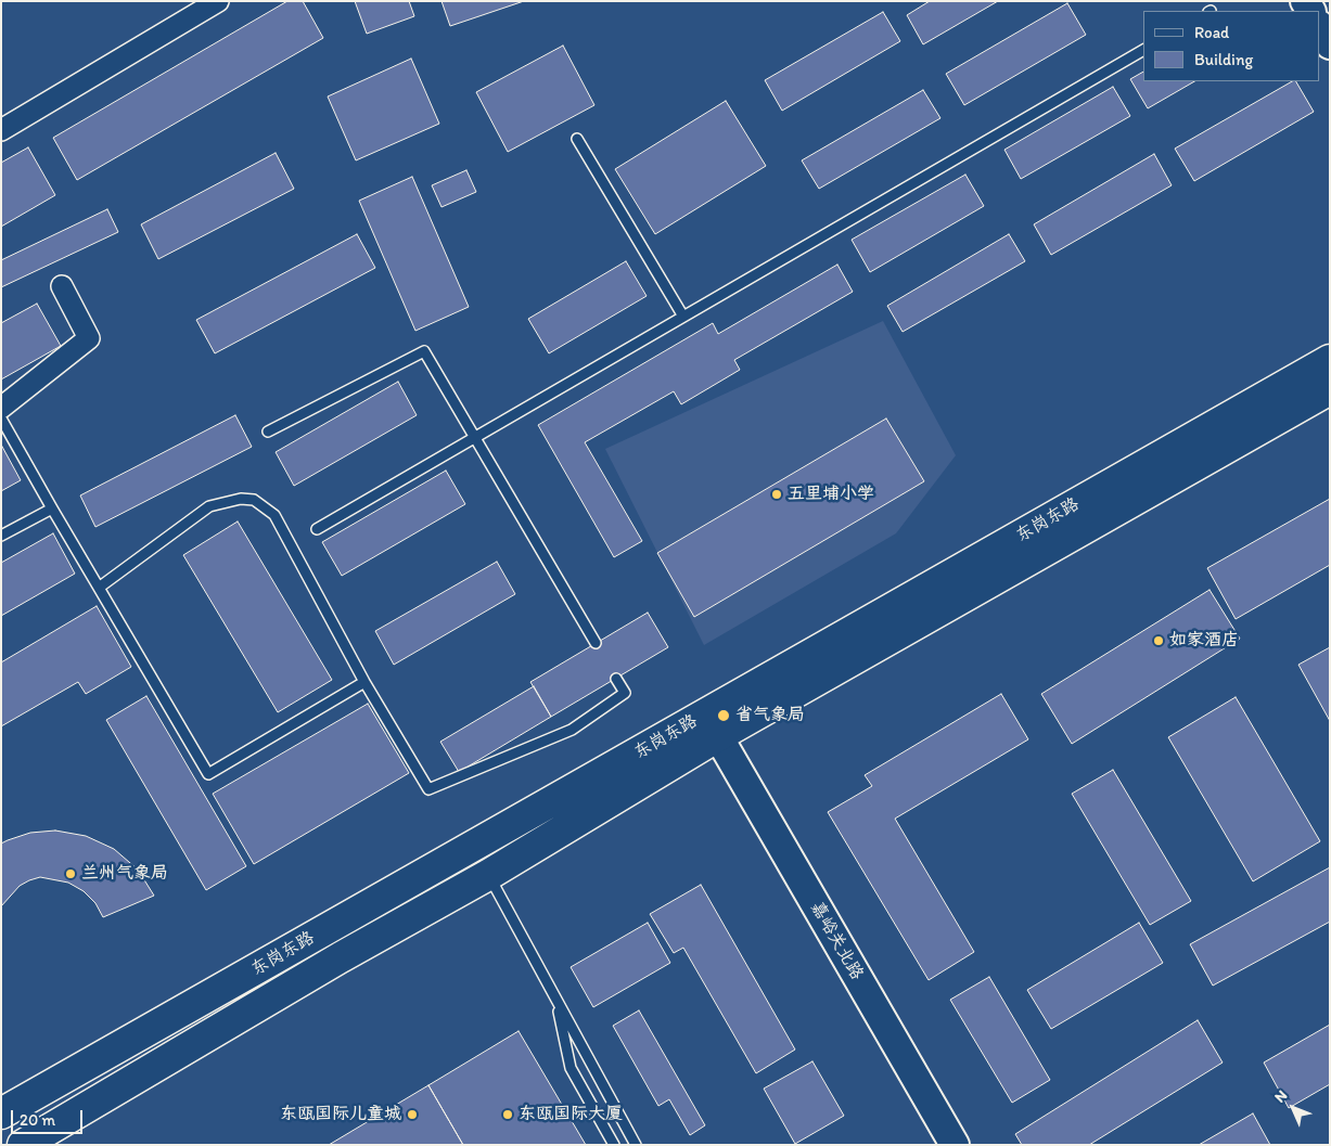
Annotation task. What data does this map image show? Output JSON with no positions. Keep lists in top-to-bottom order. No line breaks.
{"streets":{"main road":["东岗东路","嘉峪关北路"]},"crossings":[["东岗东路","嘉峪关北路"]],"places":["五里埔小学","如家酒店","省气象局","兰州气象局","东瓯国际儿童城","东瓯国际大厦"],"legend":["Road","Building"],"scale_bar":"20 m","north":"top left"}
